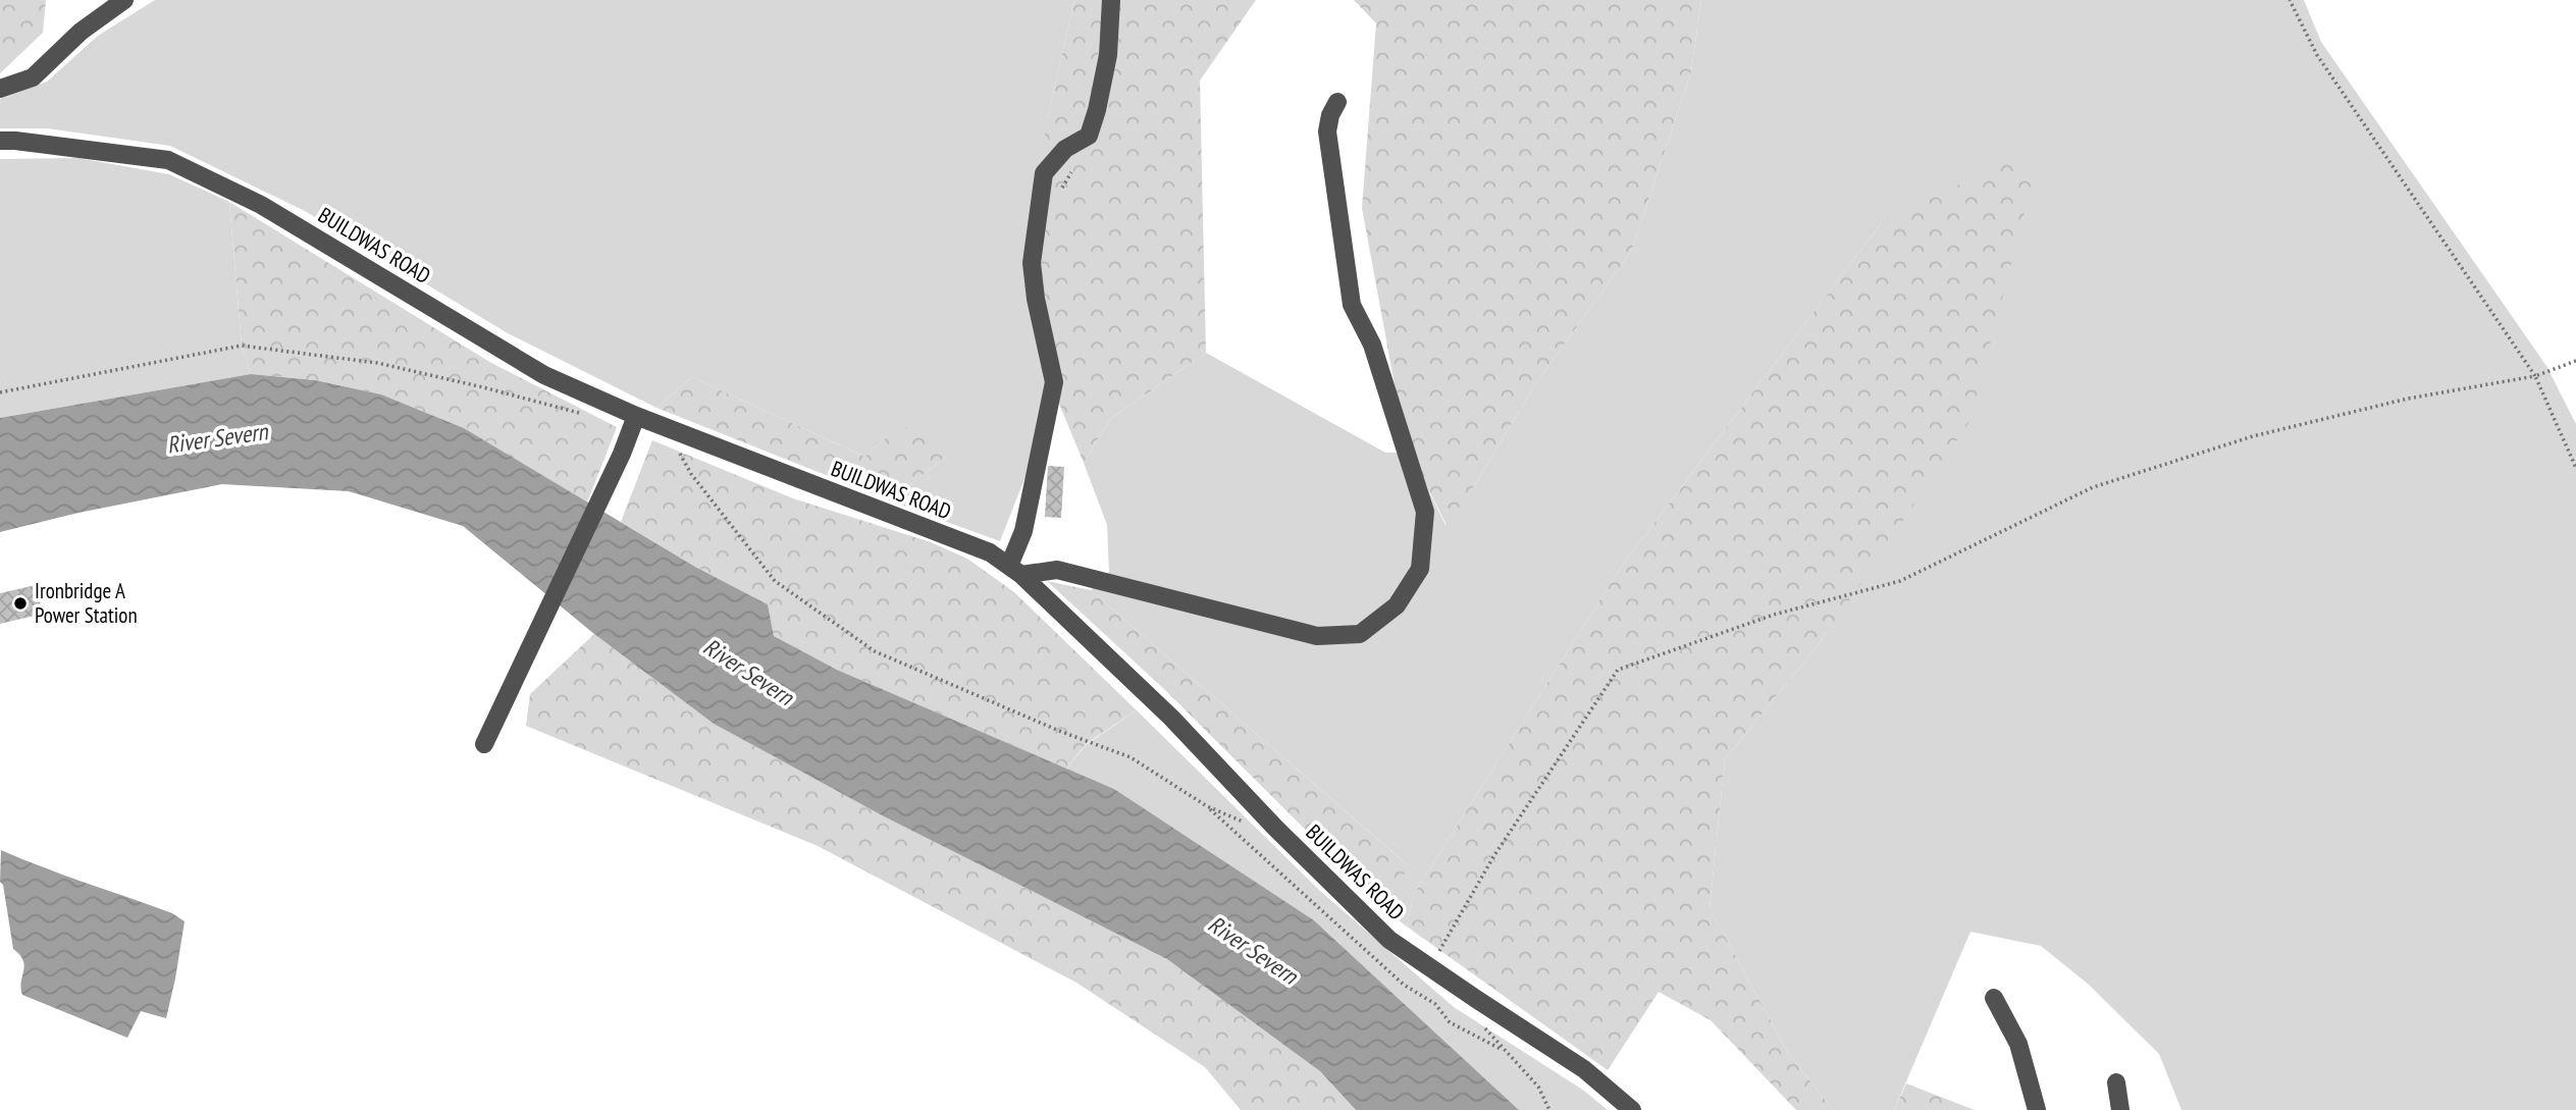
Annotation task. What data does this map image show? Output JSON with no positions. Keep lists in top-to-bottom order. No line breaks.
{"streets":{"street":["BUILDWAS ROAD"]},"water":["River Severn"],"places":["Ironbridge A Power Station"]}
